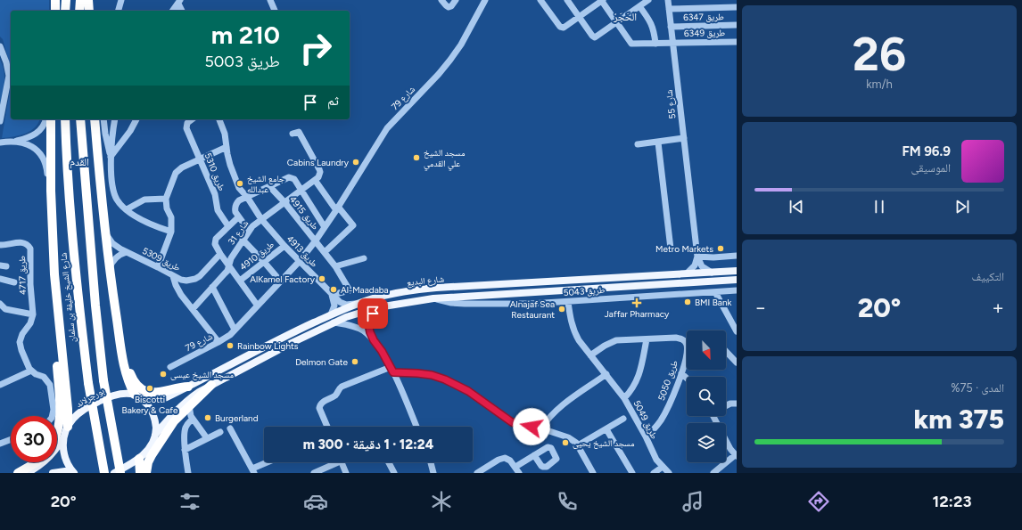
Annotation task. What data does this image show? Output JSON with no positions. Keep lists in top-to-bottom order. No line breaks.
{"streets":{"highway":["شارع الشيخ خليفة بن سلمان"],"main road":["شارع البديع","بورجرلاند"],"street":["طريق 6347","طريق 6349","شارع 79","شارع 55","طريق 5310","طريق 4915","شارع 31","طريق 4913","طريق 4910","طريق 5309","طريق 4717","طريق 5043","طريق 5050","طريق 5049"]},"crossings":[["طريق 6347","شارع 55"],["طريق 6349","شارع 55"],["شارع 79","طريق 4915"],["شارع 79","طريق 4913"],["طريق 4915","شارع 31"],["طريق 4915","طريق 4913"],["شارع 31","طريق 4913"],["طريق 4913","طريق 4910"],["طريق 4913","شارع البديع"],["شارع البديع","طريق 5043"],["شارع البديع","بورجرلاند"],["طريق 5043","طريق 5049"],["طريق 5050","طريق 5049"]],"districts":["الحَجَرْ","القدم"],"places":{"other":["مسجد الشيخ علي القدمي","Cabins Laundry","جامع الشيخ عبدالله","Metro Markets","AlKamel Factory","Al-Maadaba","BMI Bank","Alnajaf Sea Restaurant","Rainbow Lights","Delmon Gate","مسجد الشيخ عيسى","Biscotti Bakery & Cafe","Burgerland","مسجد الشيخ يحيى"],"health":["Jaffar Pharmacy"]},"north":"bottom right","page":{"tile":[["26","km/h"],"التكييف",["المدى · 75%","375 km"]],"turn":["210 m","طريق 5003"],"then":"ثم","song":["96.9 FM","الموسيقى"],"heat":["−","20°","+"],"limit":"30","trip":"12:24 · 1 دقيقة · 300 m","tabs":["12:23","20°"]}}
